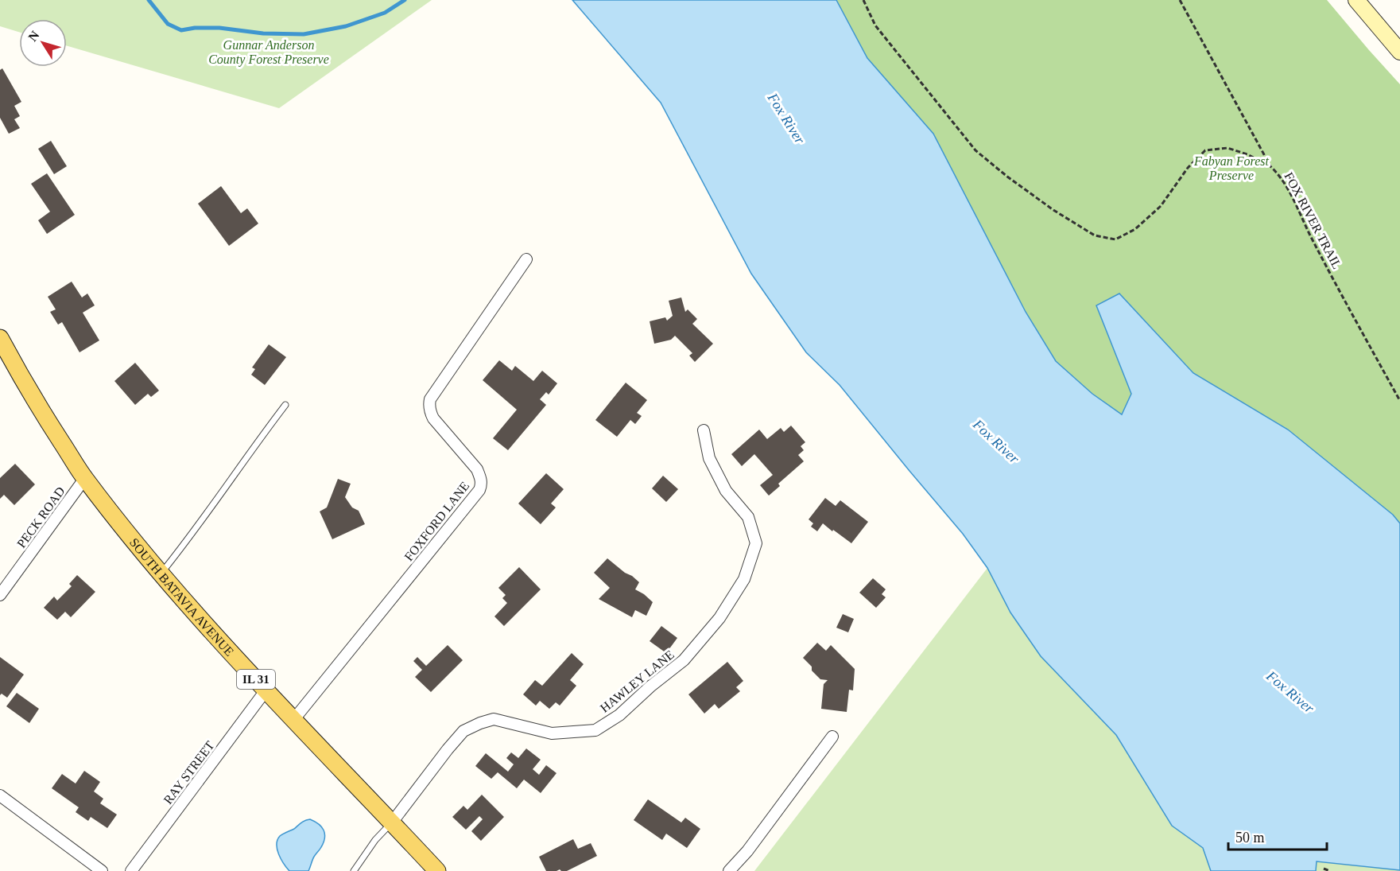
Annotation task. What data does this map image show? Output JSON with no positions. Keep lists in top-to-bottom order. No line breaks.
{"streets":{"main road":["SOUTH BATAVIA AVENUE","IL 31"],"street":["PECK ROAD","FOXFORD LANE","HAWLEY LANE","RAY STREET"],"path":["FOX RIVER TRAIL"]},"crossings":[["PECK ROAD","SOUTH BATAVIA AVENUE"],["FOXFORD LANE","SOUTH BATAVIA AVENUE"],["SOUTH BATAVIA AVENUE","HAWLEY LANE"],["SOUTH BATAVIA AVENUE","RAY STREET"]],"water":["Fox River"],"parks":["Gunnar Anderson County Forest Preserve","Fabyan Forest Preserve"],"scale_bar":"50 m","north":"top left"}
